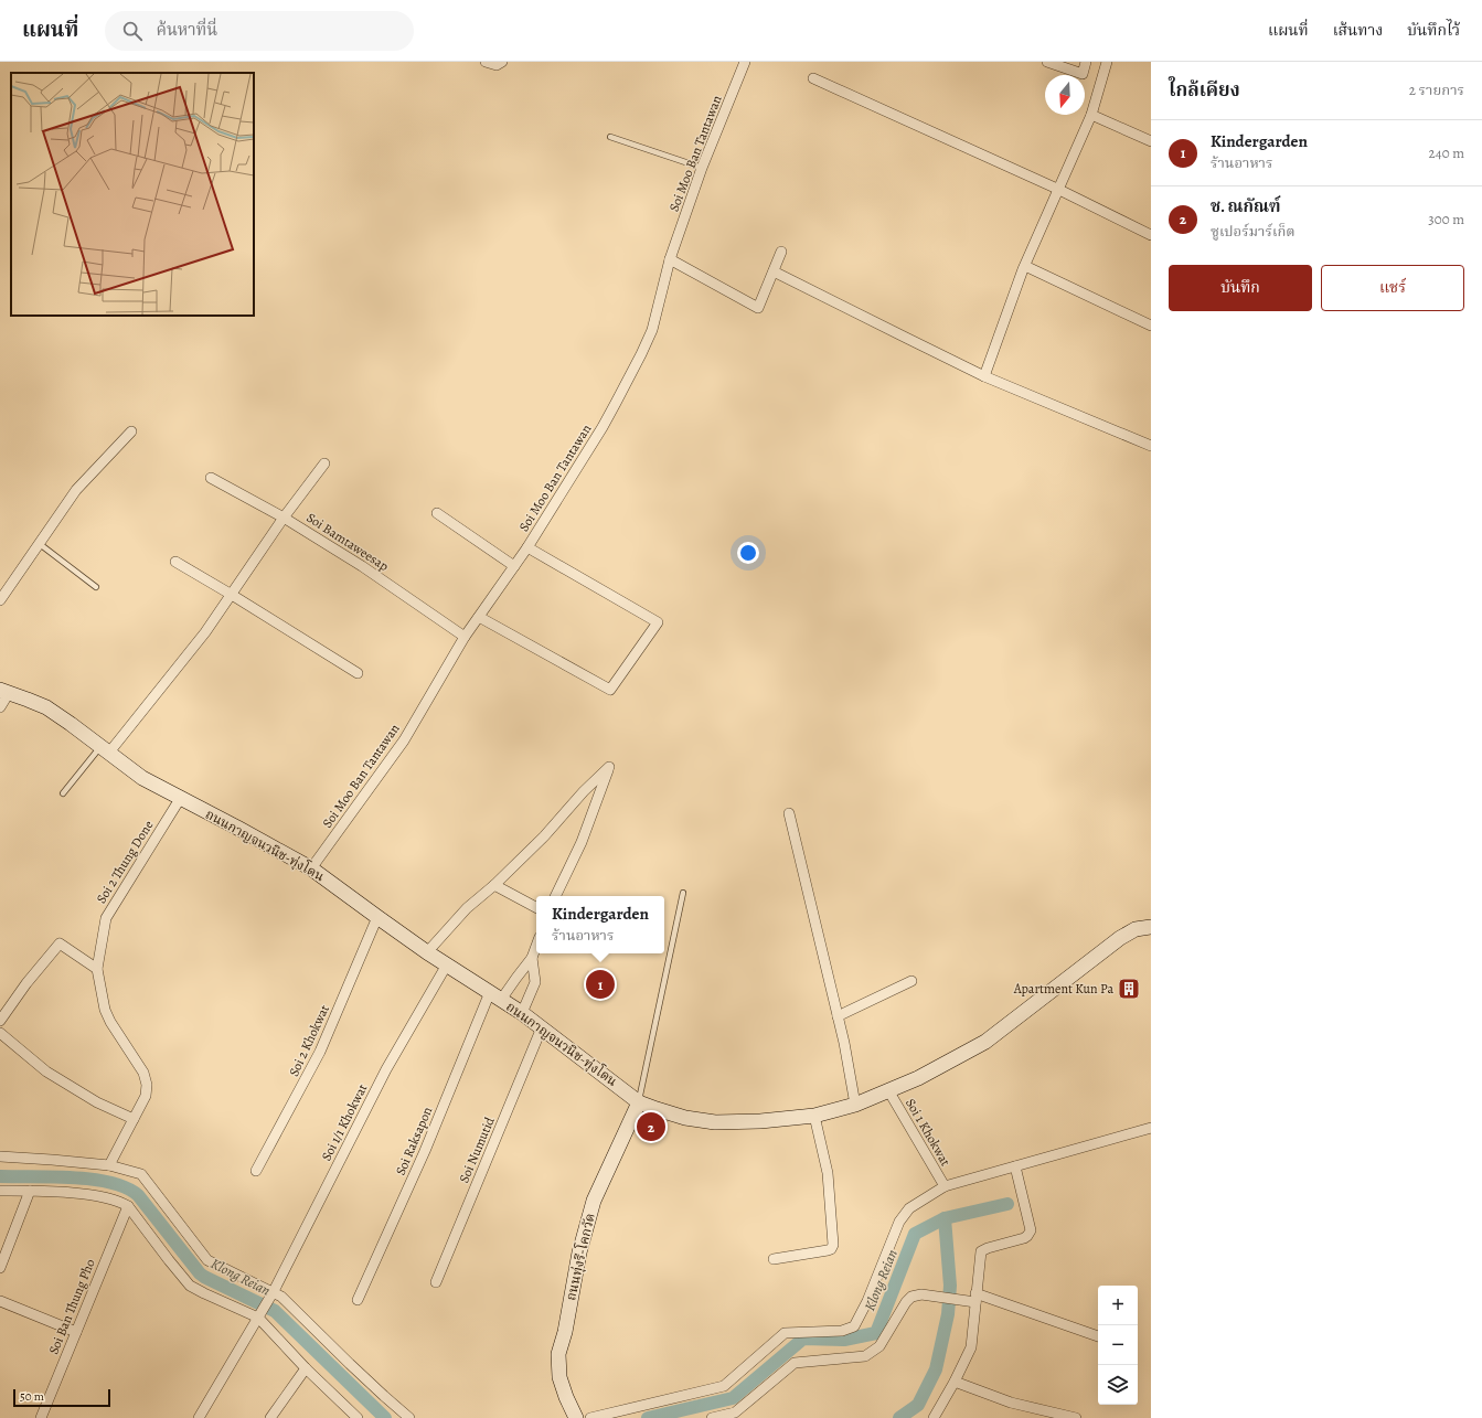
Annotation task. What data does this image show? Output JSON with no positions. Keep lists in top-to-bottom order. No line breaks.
{"streets":{"street":["Soi Moo Ban Tantawan","Soi Bamtaweesap","ถนนกาญจนวนิช-ทุ่งโดน","Soi 2 Thung Done","Soi 2 Khokwat","Soi 1/1 Khokwat","Soi 1 Khokwat","Soi Raksapon","Soi Numutid","ถนนทุ่งรี-โคกวัด","Soi Ban Thung Pho"]},"crossings":[["Soi Moo Ban Tantawan","Soi Bamtaweesap"],["Soi Moo Ban Tantawan","ถนนกาญจนวนิช-ทุ่งโดน"],["ถนนกาญจนวนิช-ทุ่งโดน","Soi 2 Thung Done"],["ถนนกาญจนวนิช-ทุ่งโดน","Soi 2 Khokwat"],["ถนนกาญจนวนิช-ทุ่งโดน","Soi 1/1 Khokwat"],["ถนนกาญจนวนิช-ทุ่งโดน","Soi 1 Khokwat"],["ถนนกาญจนวนิช-ทุ่งโดน","Soi Raksapon"],["ถนนกาญจนวนิช-ทุ่งโดน","Soi Numutid"],["ถนนกาญจนวนิช-ทุ่งโดน","ถนนทุ่งรี-โคกวัด"]],"water":["Klong Reian"],"places":{"building":["Apartment Kun Pa"]},"scale_bar":"50 m","north":"bottom","page":{"header":"แผนที่","search":"ค้นหาที่นี่","nav":["แผนที่","เส้นทาง","บันทึกไว้"],"heading":["ใกล้เคียง","2 รายการ"],"list":[{"mark":"1","name":"Kindergarden","note":"ร้านอาหาร","value":"240 m"},{"mark":"2","name":"ช. ณกัณฑ์","note":"ซูเปอร์มาร์เก็ต","value":"300 m"}],"buttons":["บันทึก","แชร์"],"popup":["Kindergarden","ร้านอาหาร"],"pins":["1","2"],"map_buttons":["+","−"],"scale":"50 m"}}
